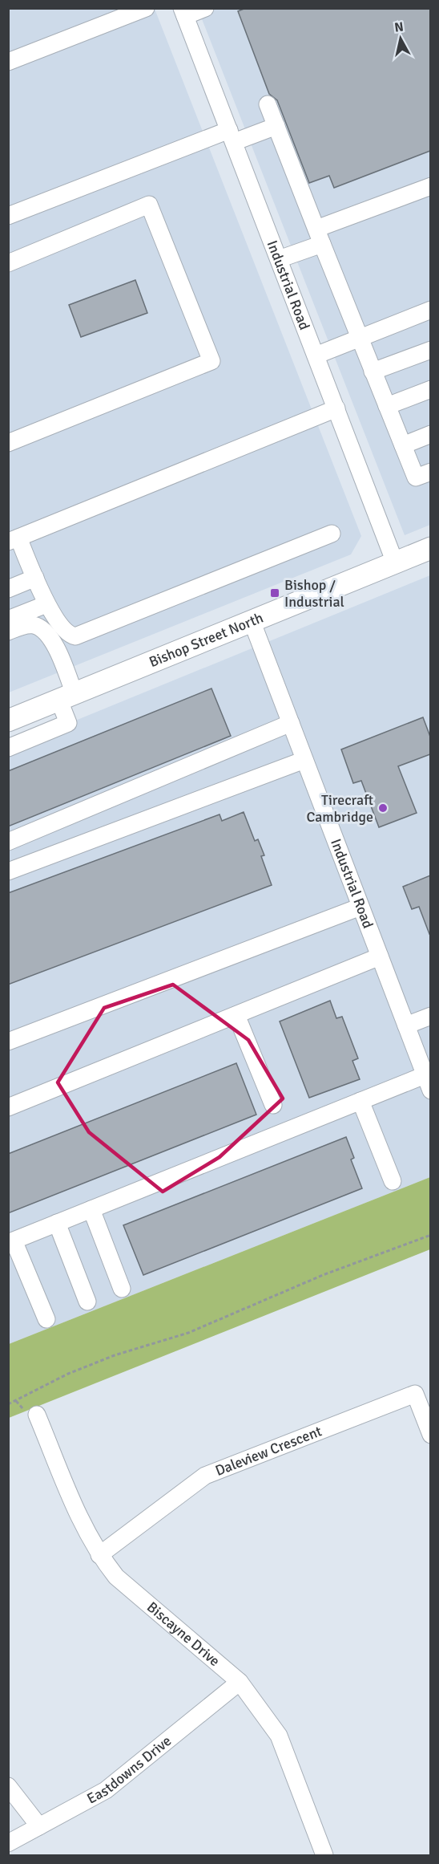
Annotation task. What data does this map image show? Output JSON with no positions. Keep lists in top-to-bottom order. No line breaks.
{"streets":{"main road":["Bishop Street North"],"street":["Industrial Road","Daleview Crescent","Biscayne Drive","Eastdowns Drive"]},"crossings":[["Industrial Road","Bishop Street North"],["Daleview Crescent","Biscayne Drive"],["Biscayne Drive","Eastdowns Drive"]],"places":{"transit":["Bishop / Industrial"],"other":["Tirecraft Cambridge"]},"north":"top"}
